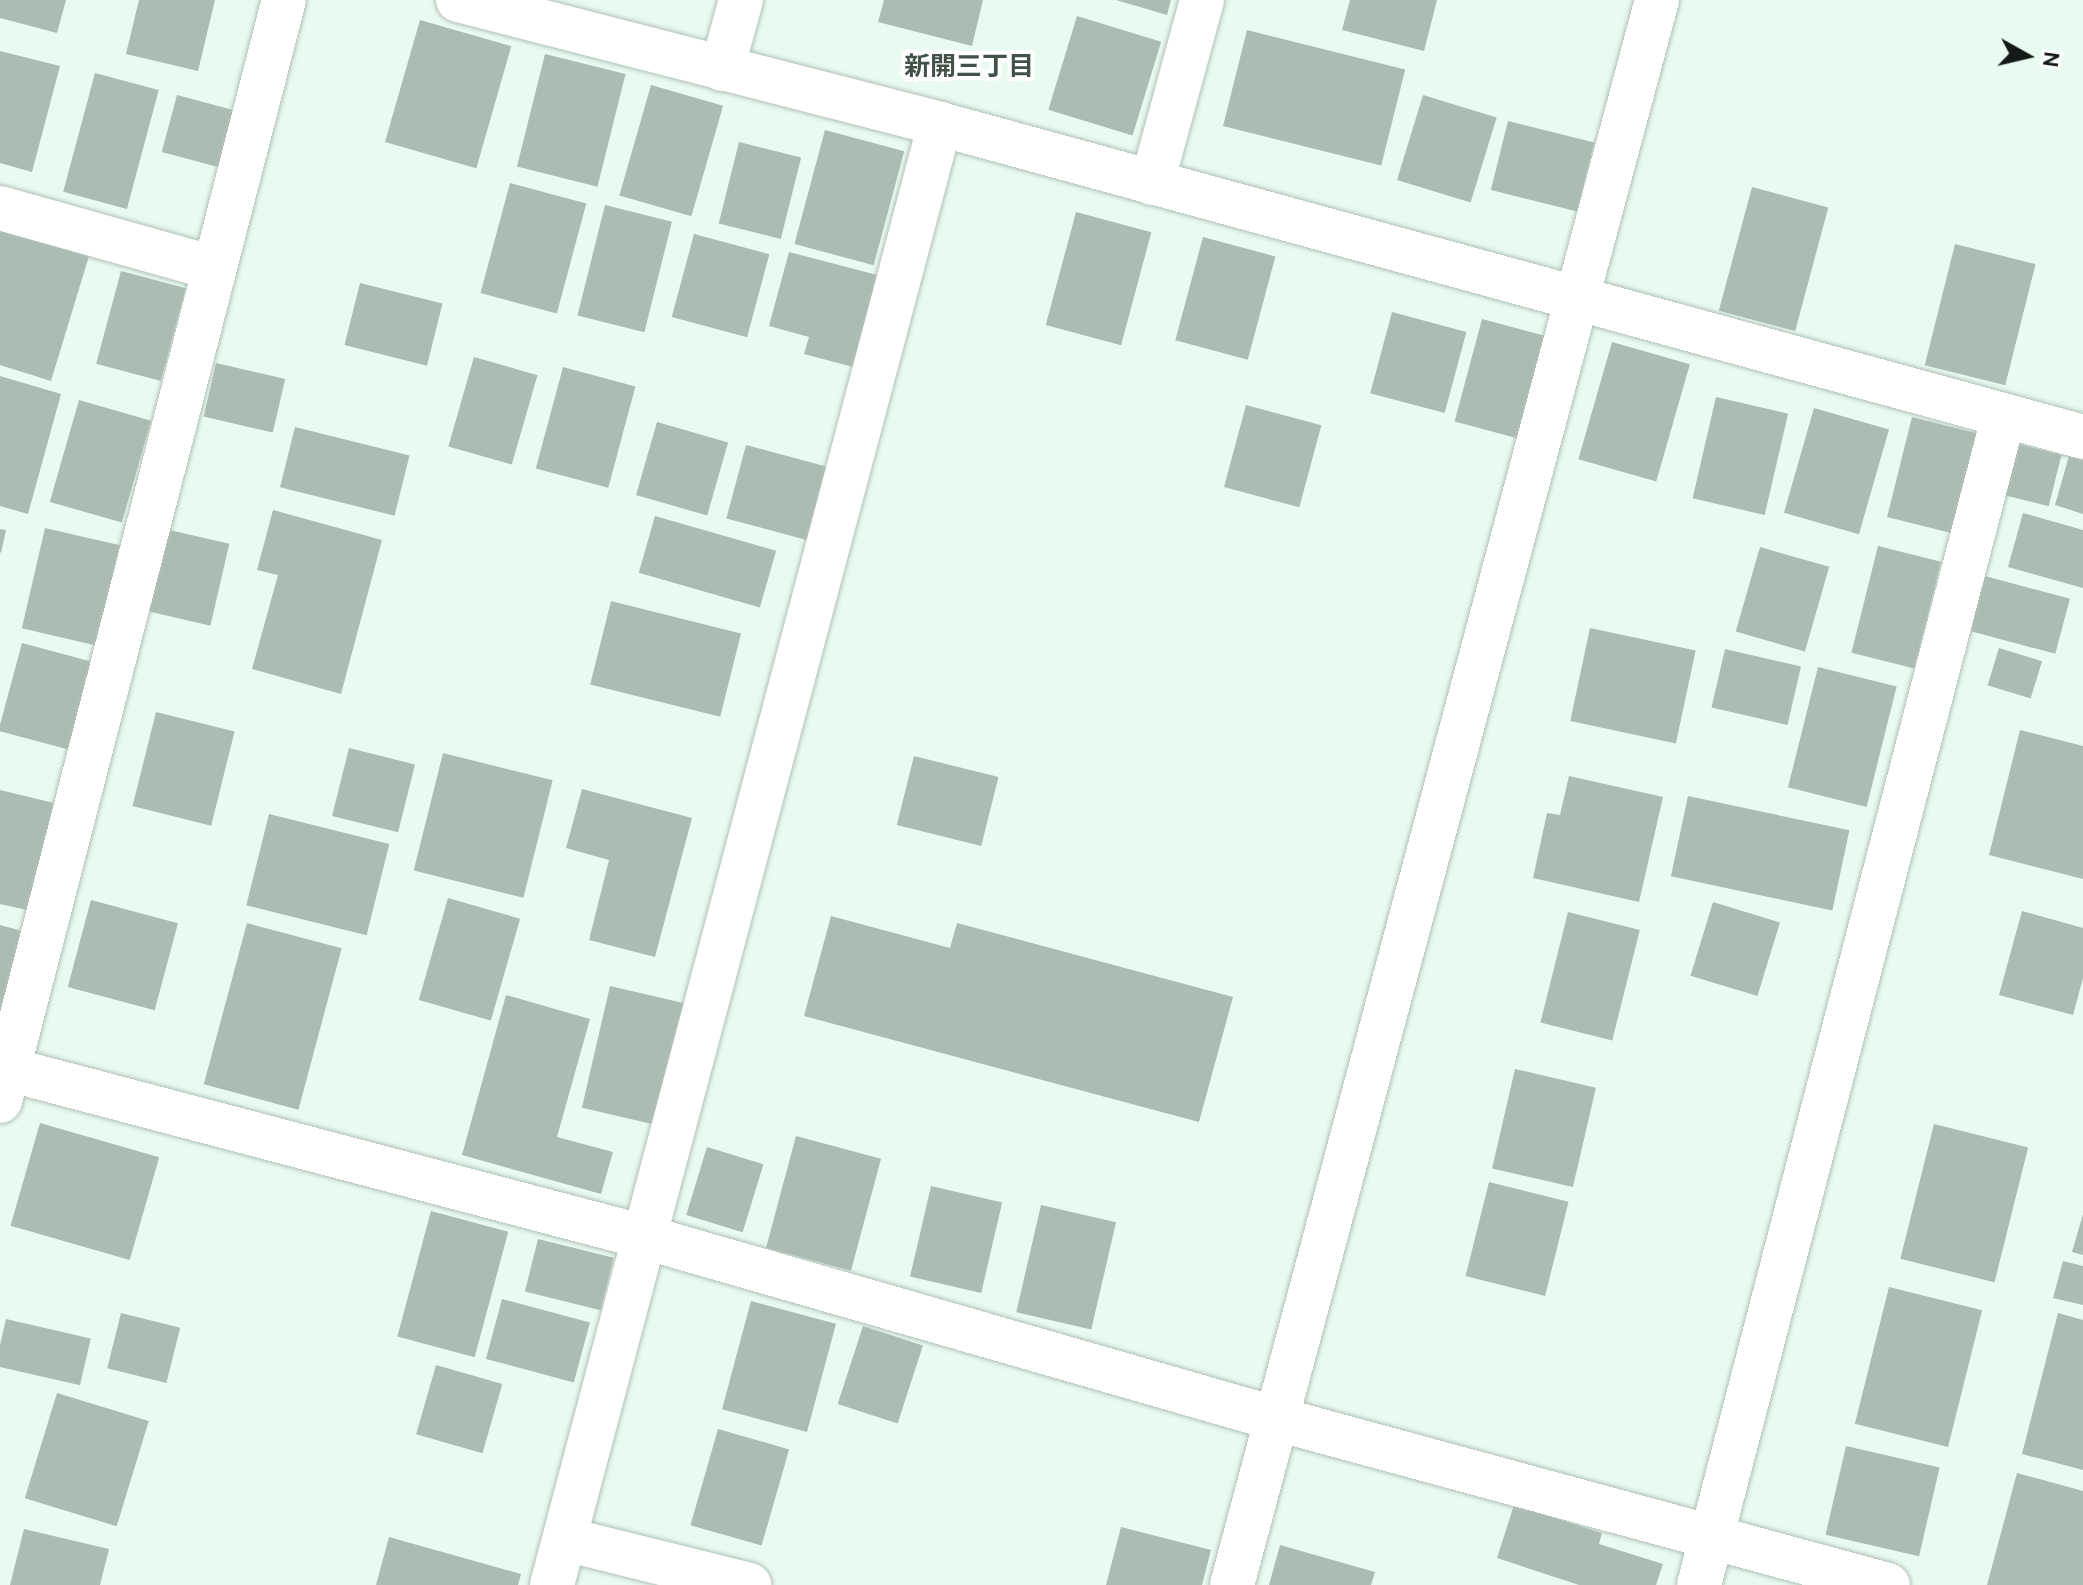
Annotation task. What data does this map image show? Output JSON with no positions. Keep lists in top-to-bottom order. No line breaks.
{"districts":["新開三丁目"],"north":"right"}
